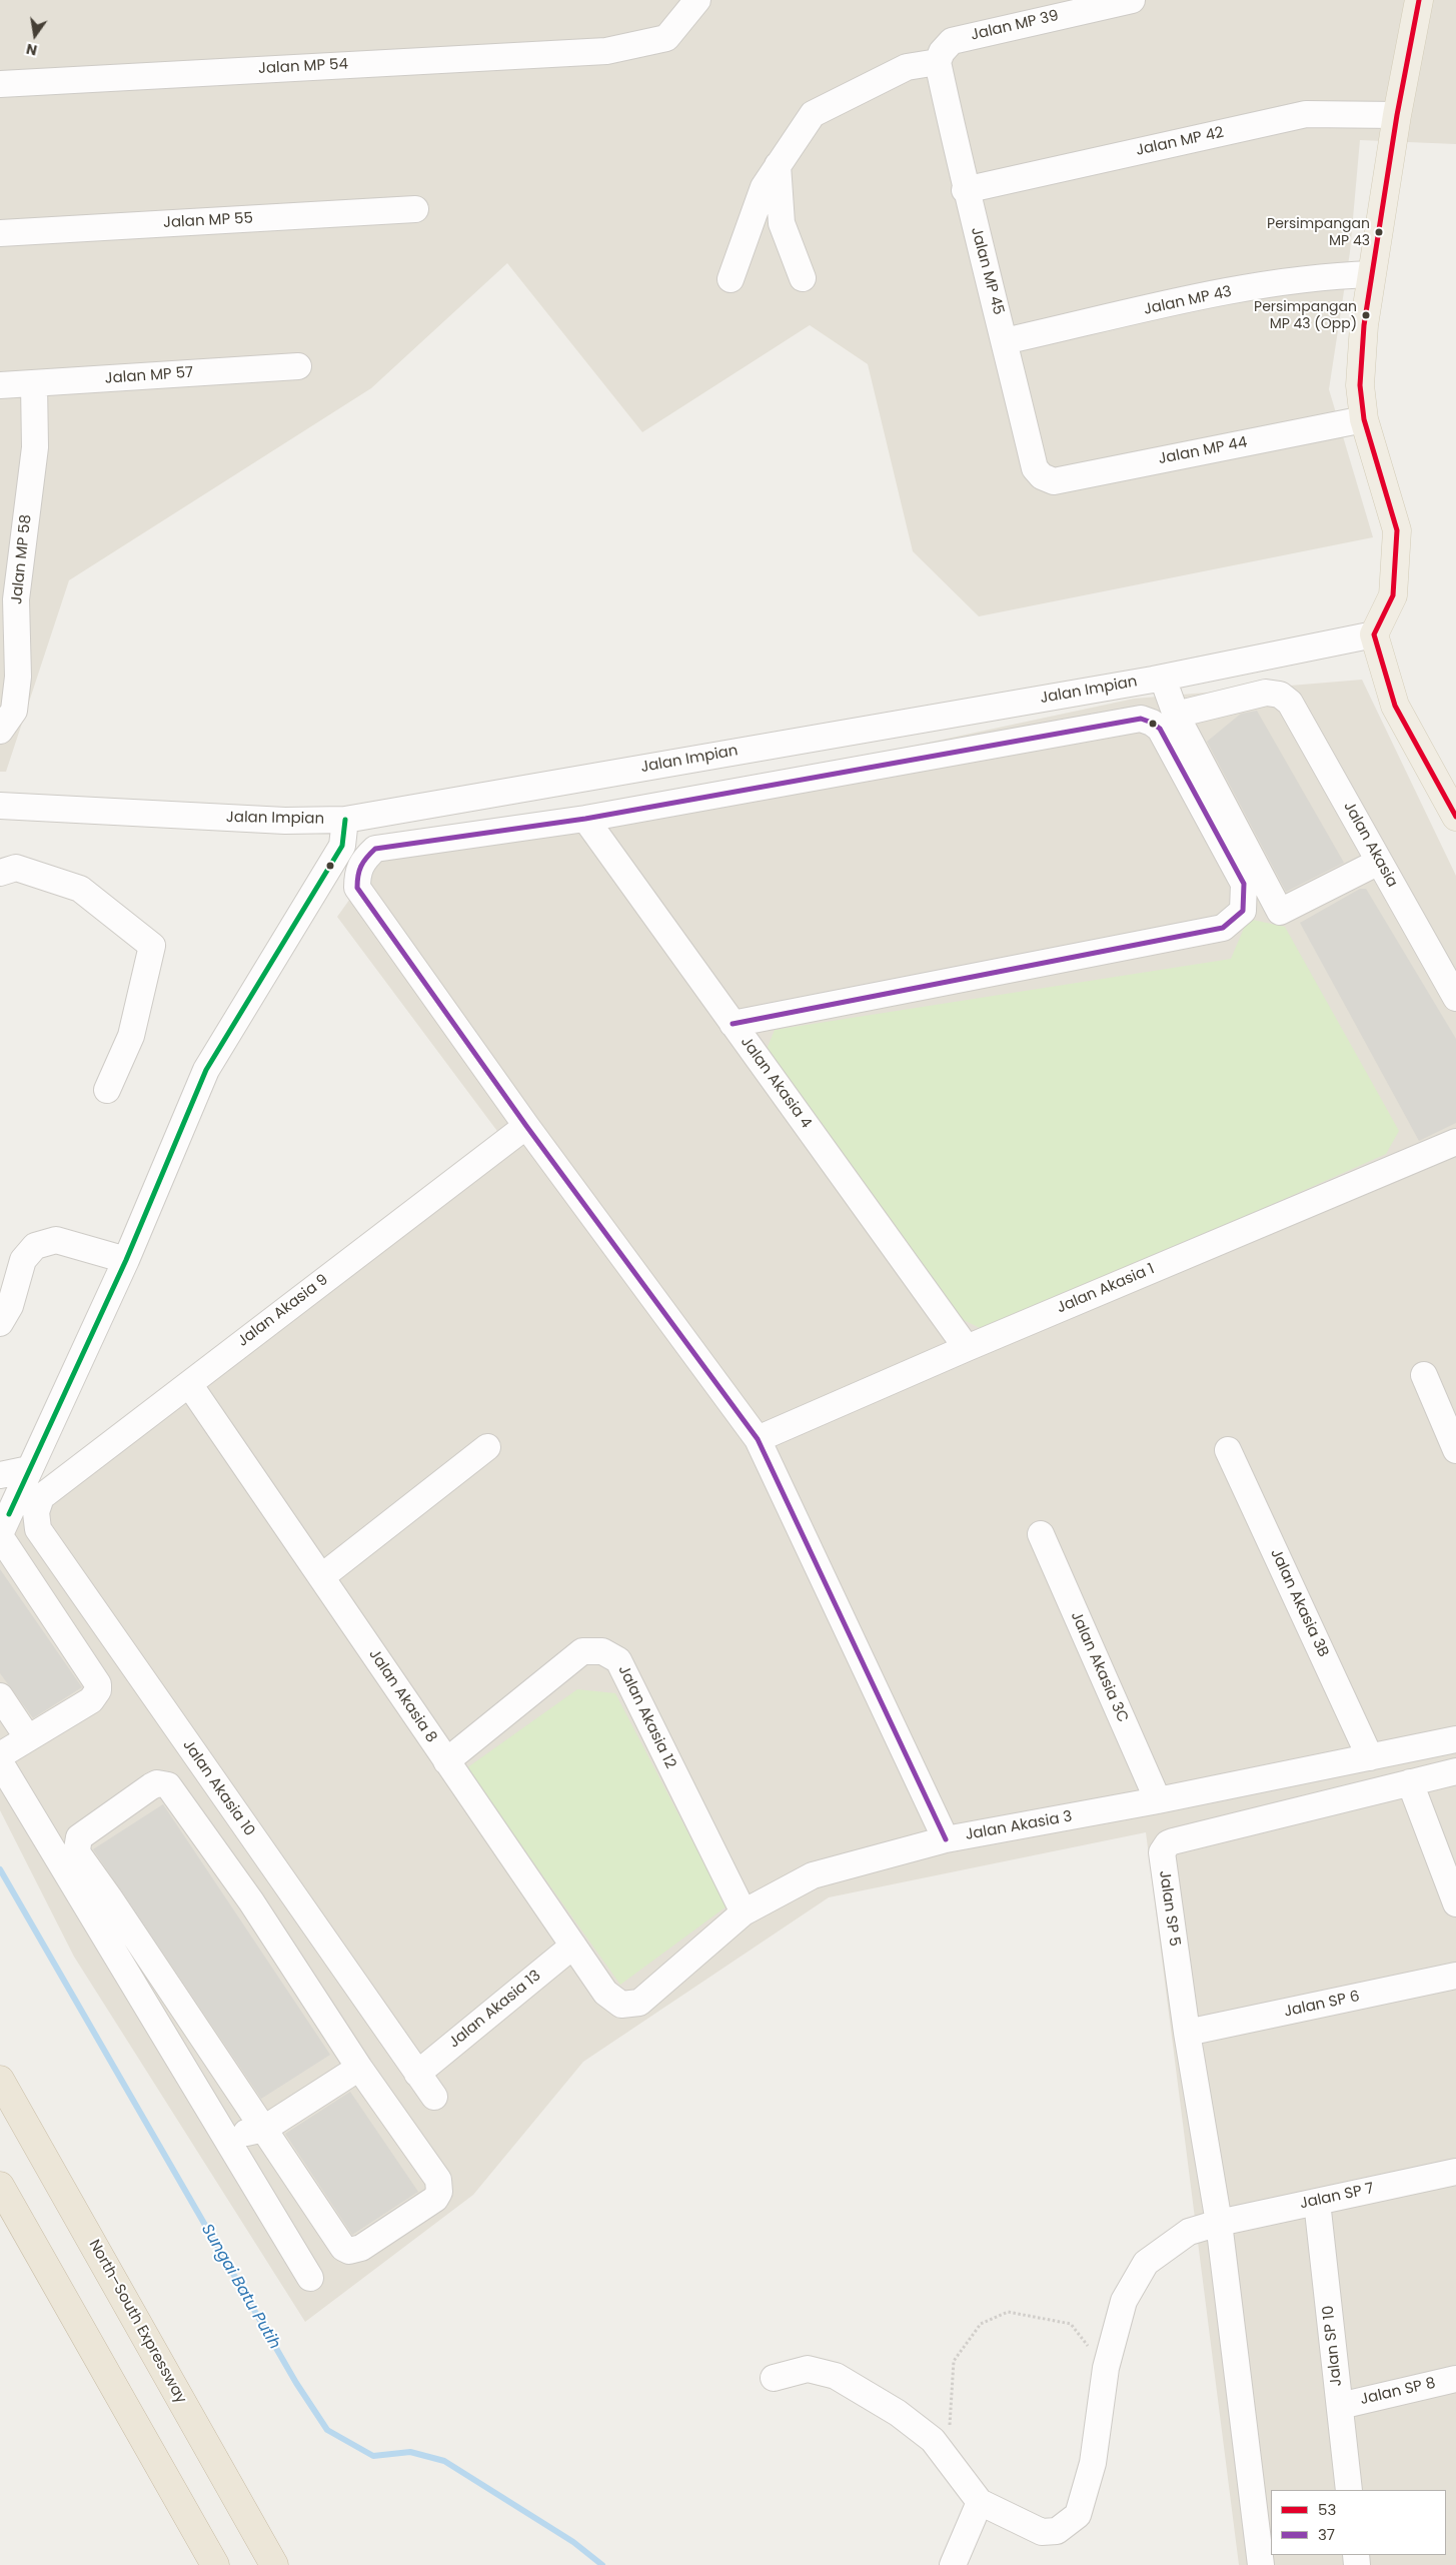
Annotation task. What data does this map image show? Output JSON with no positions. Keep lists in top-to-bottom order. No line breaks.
{"streets":{"highway":["North–South Expressway"],"street":["Jalan MP 39","Jalan MP 54","Jalan MP 42","Jalan MP 55","Jalan MP 45","Jalan MP 43","Jalan MP 57","Jalan MP 44","Jalan MP 58","Jalan Impian","Jalan Akasia","Jalan Akasia 4","Jalan Akasia 1","Jalan Akasia 9","Jalan Akasia 3B","Jalan Akasia 3C","Jalan Akasia 8","Jalan Akasia 12","Jalan Akasia 10","Jalan Akasia 3","Jalan SP 5","Jalan SP 6","Jalan Akasia 13","Jalan SP 7","Jalan SP 10","Jalan SP 8"]},"crossings":[["Jalan MP 39","Jalan MP 45"],["Jalan MP 42","Jalan MP 45"],["Jalan MP 45","Jalan MP 43"],["Jalan MP 45","Jalan MP 44"],["Jalan MP 57","Jalan MP 58"],["Jalan Akasia 4","Jalan Akasia 1"],["Jalan Akasia 9","Jalan Akasia 8"],["Jalan Akasia 9","Jalan Akasia 10"],["Jalan Akasia 3B","Jalan Akasia 3"],["Jalan Akasia 3C","Jalan Akasia 3"],["Jalan Akasia 8","Jalan Akasia 12"],["Jalan Akasia 8","Jalan Akasia 3"],["Jalan Akasia 8","Jalan Akasia 13"],["Jalan Akasia 12","Jalan Akasia 3"],["Jalan Akasia 10","Jalan Akasia 13"],["Jalan SP 5","Jalan SP 6"],["Jalan SP 5","Jalan SP 7"],["Jalan SP 7","Jalan SP 10"],["Jalan SP 10","Jalan SP 8"]],"water":["Sungai Batu Putih"],"places":["Persimpangan MP 43","Persimpangan MP 43 (Opp)"],"lines":["transit line 53","transit line 37"],"legend":["53","37"],"north":"bottom"}
